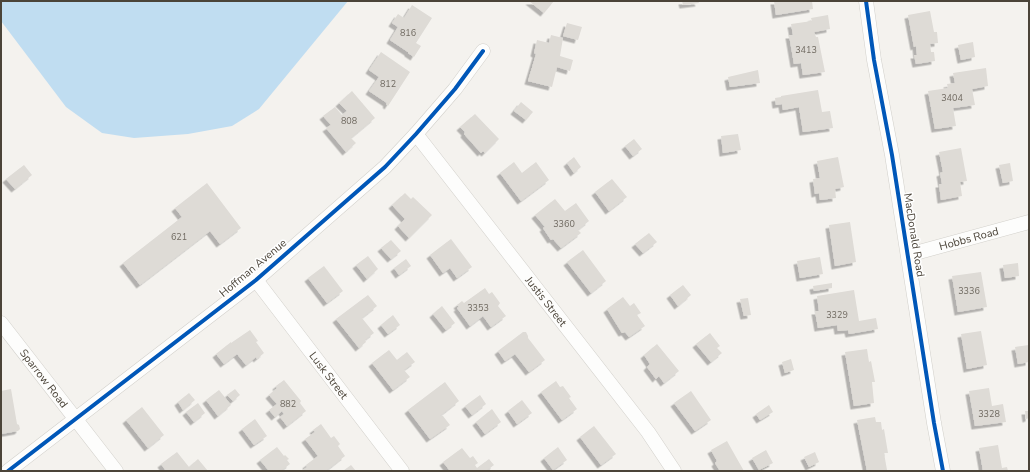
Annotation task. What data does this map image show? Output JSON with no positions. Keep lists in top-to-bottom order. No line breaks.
{"streets":{"street":["MacDonald Road","Hobbs Road","Hoffman Avenue","Justis Street","Lusk Street","Sparrow Road"]},"crossings":[["MacDonald Road","Hobbs Road"],["Hoffman Avenue","Justis Street"],["Hoffman Avenue","Lusk Street"],["Hoffman Avenue","Sparrow Road"]],"house_numbers":["816","3413","812","3404","808","3360","621","3336","3353","3329","882","3328"]}
